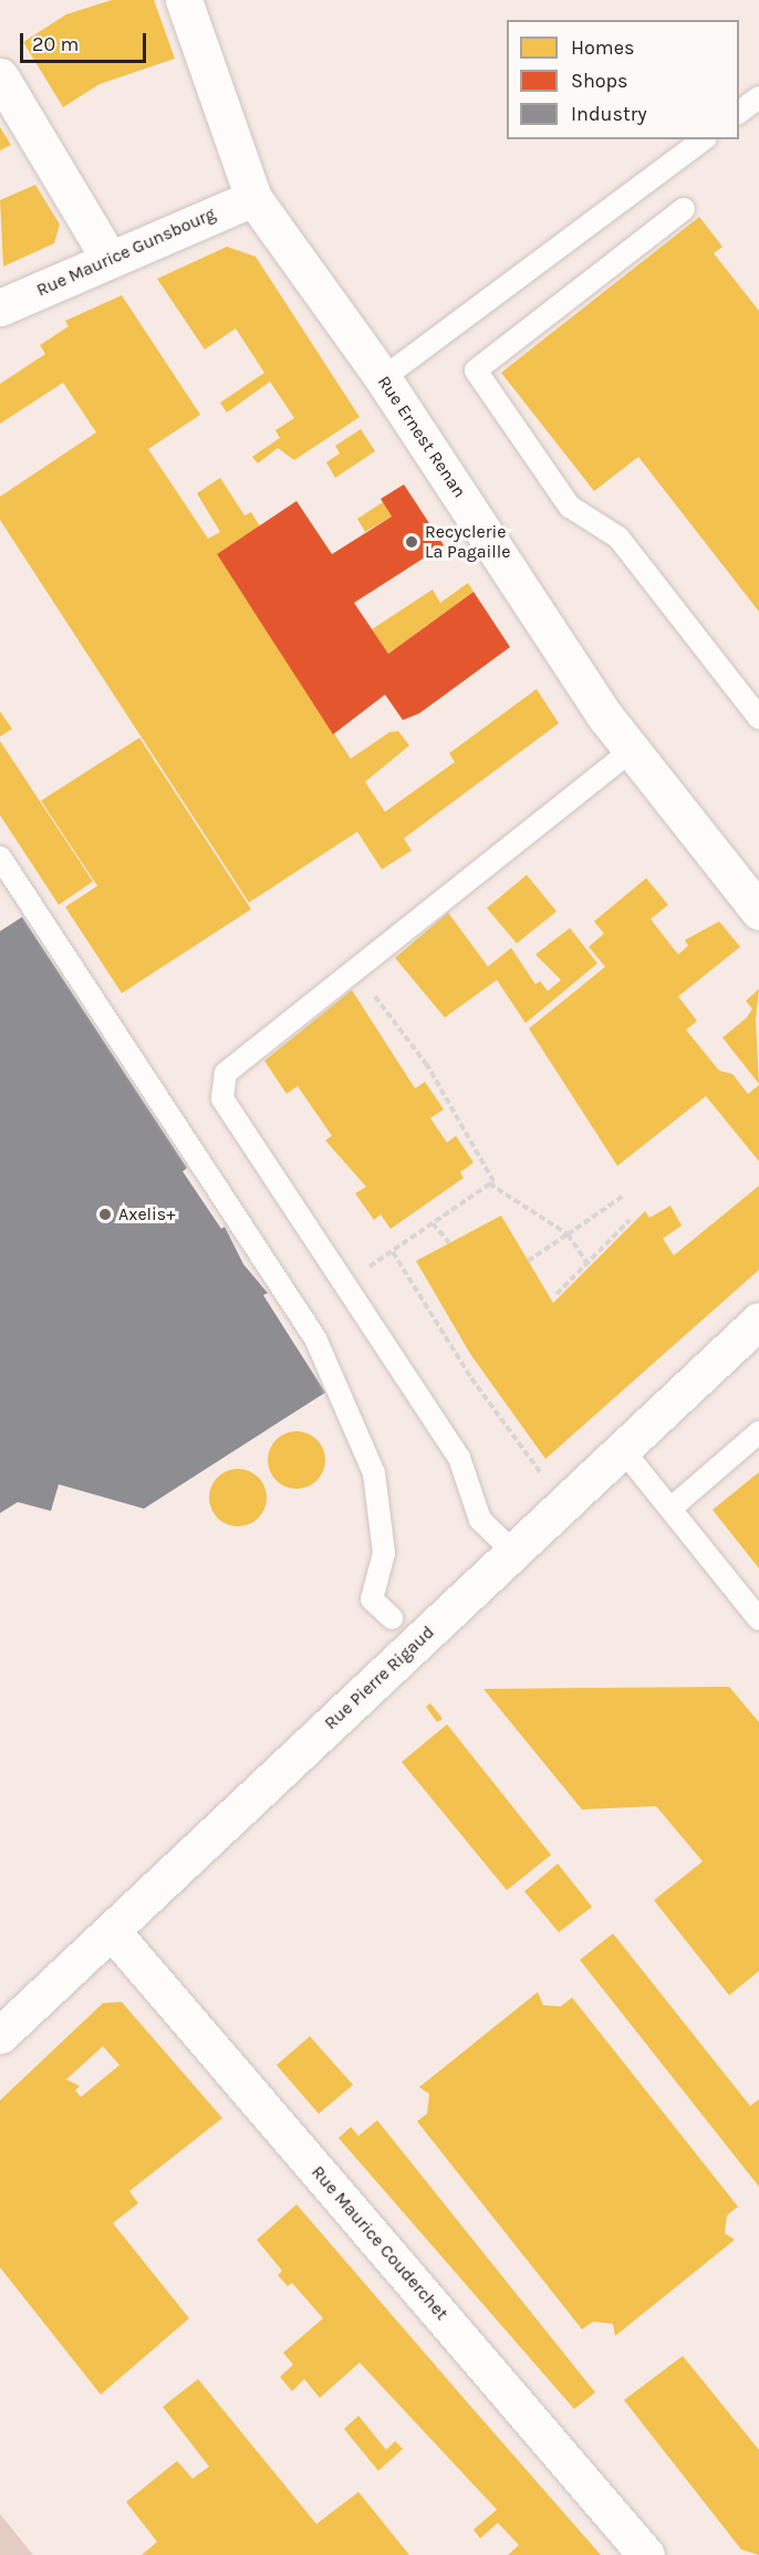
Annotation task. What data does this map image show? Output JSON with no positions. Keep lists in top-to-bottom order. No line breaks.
{"streets":{"street":["Rue Maurice Gunsbourg","Rue Ernest Renan","Rue Pierre Rigaud","Rue Maurice Couderchet"]},"crossings":[["Rue Maurice Gunsbourg","Rue Ernest Renan"],["Rue Pierre Rigaud","Rue Maurice Couderchet"]],"places":["Recyclerie La Pagaille","Axelis+"],"legend":["Homes","Shops","Industry"],"scale_bar":"20 m"}
